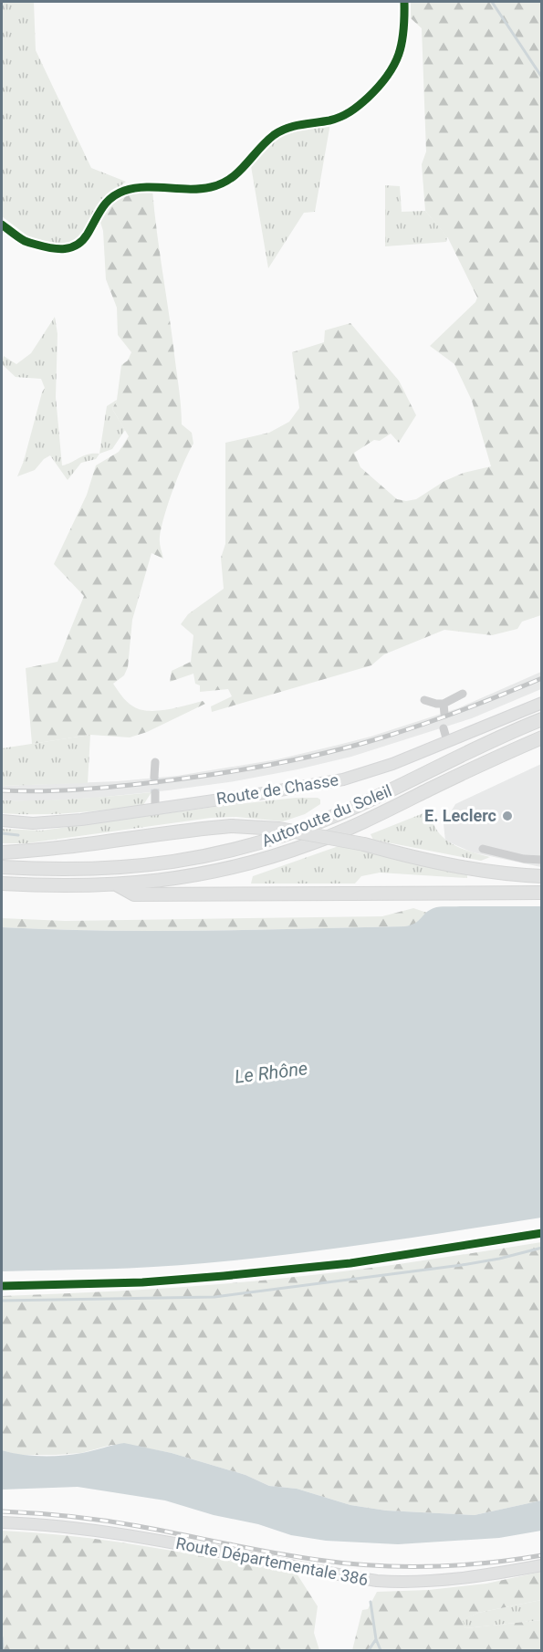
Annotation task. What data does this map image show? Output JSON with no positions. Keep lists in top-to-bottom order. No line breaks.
{"streets":{"highway":["Autoroute du Soleil"],"main road":["Route de Chasse","Route Départementale 386"]},"water":["Le Rhône"],"places":["E. Leclerc"]}
